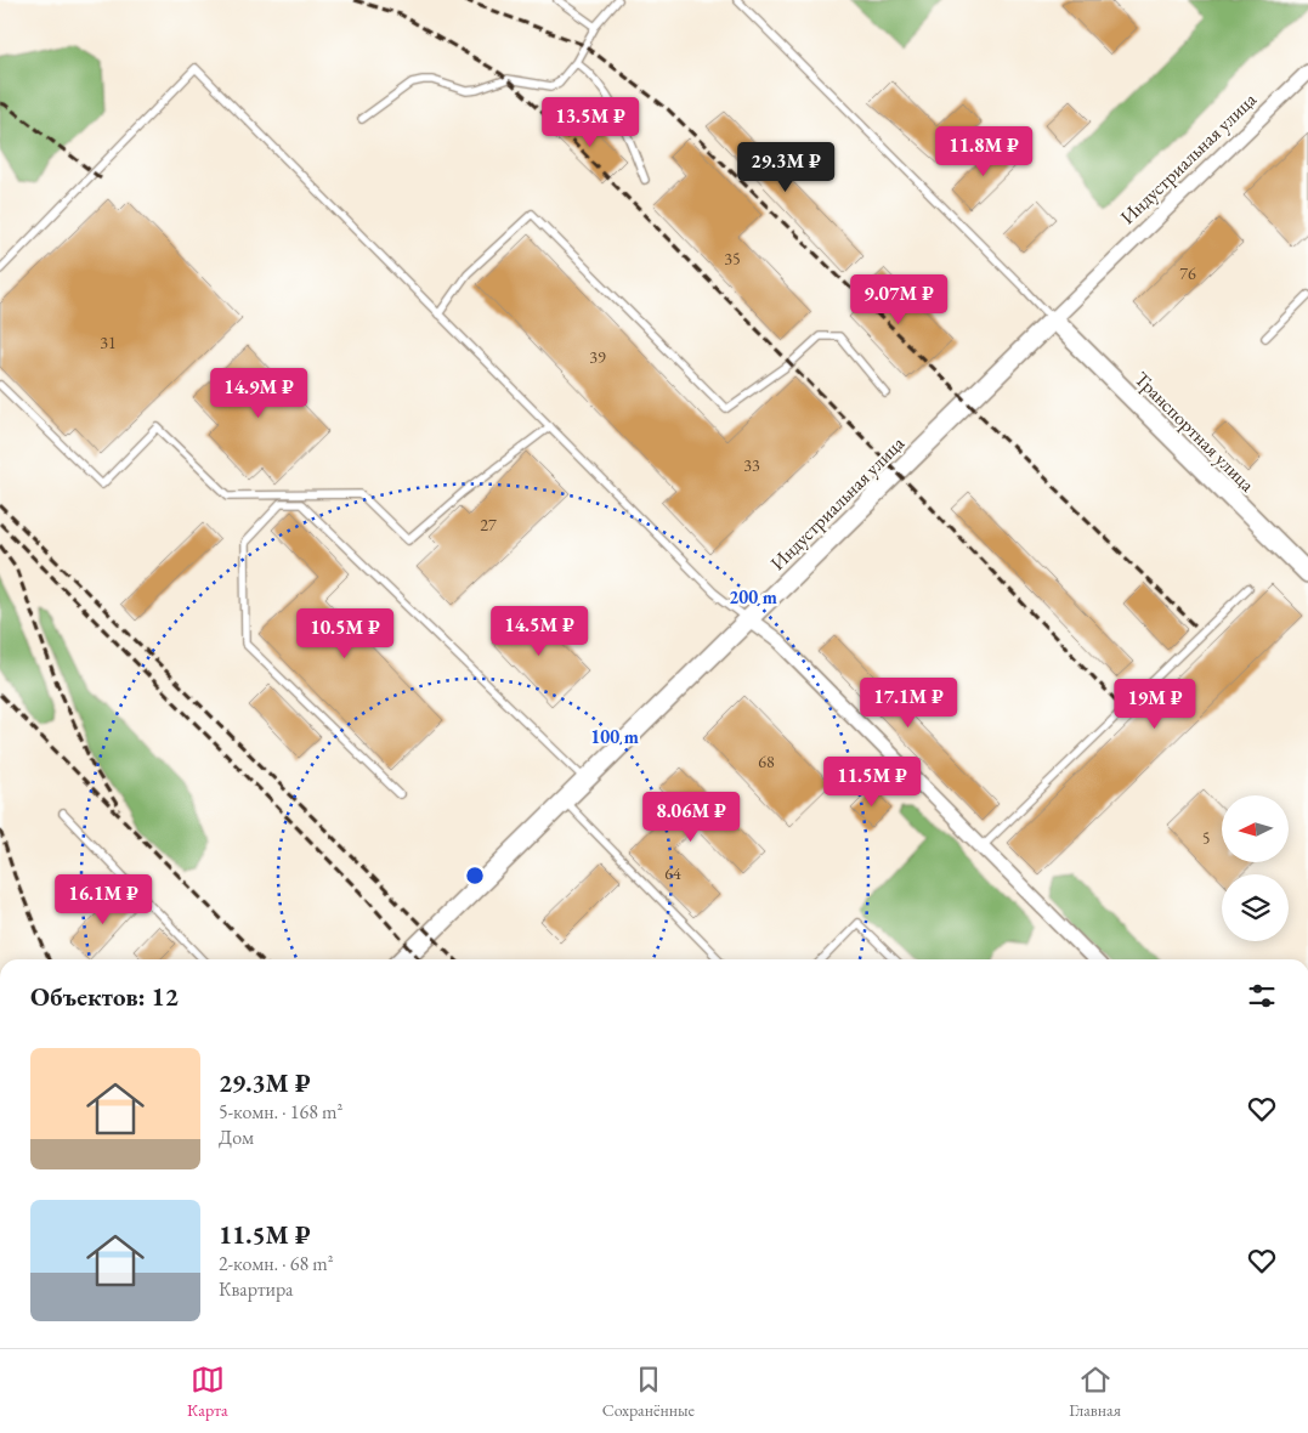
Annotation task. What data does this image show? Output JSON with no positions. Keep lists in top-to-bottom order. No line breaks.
{"streets":{"street":["Индустриальная улица","Транспортная улица"]},"crossings":[["Индустриальная улица","Транспортная улица"]],"house_numbers":["35","76","31","39","33","27","68","5","64"],"north":"left","page":{"price":["13.5M ₽","11.8M ₽","29.3M ₽","9.07M ₽","14.9M ₽","14.5M ₽","10.5M ₽","17.1M ₽","19M ₽","11.5M ₽","8.06M ₽","16.1M ₽"],"heading":"Объектов: 12","list":[{"name":"29.3M ₽","note":"5-комн. · 168 m² · Дом"},{"name":"11.5M ₽","note":"2-комн. · 68 m² · Квартира"}],"tabs":["Карта","Сохранённые","Главная"]},"rings":["200 m","100 m"]}
